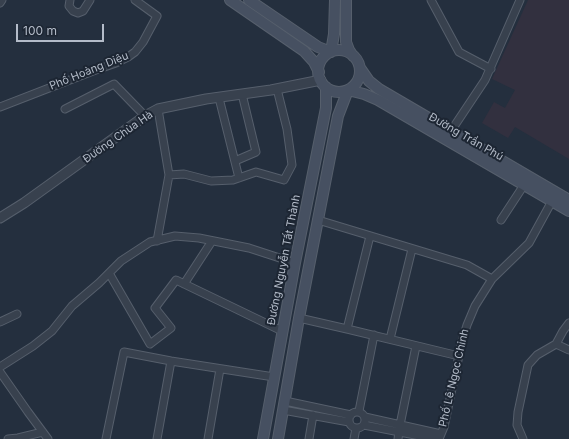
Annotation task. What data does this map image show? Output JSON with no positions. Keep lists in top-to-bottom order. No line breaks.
{"streets":{"main road":["Đường Trần Phú","Đường Nguyễn Tất Thành"],"street":["Phố Hoàng Diệu","Đường Chùa Hà","Phố Lê Ngọc Chinh"]},"crossings":[["Đường Chùa Hà","Đường Trần Phú"],["Đường Chùa Hà","Đường Nguyễn Tất Thành"],["Đường Trần Phú","Đường Nguyễn Tất Thành"],["Đường Trần Phú","Phố Lê Ngọc Chinh"]],"scale_bar":"100 m"}
